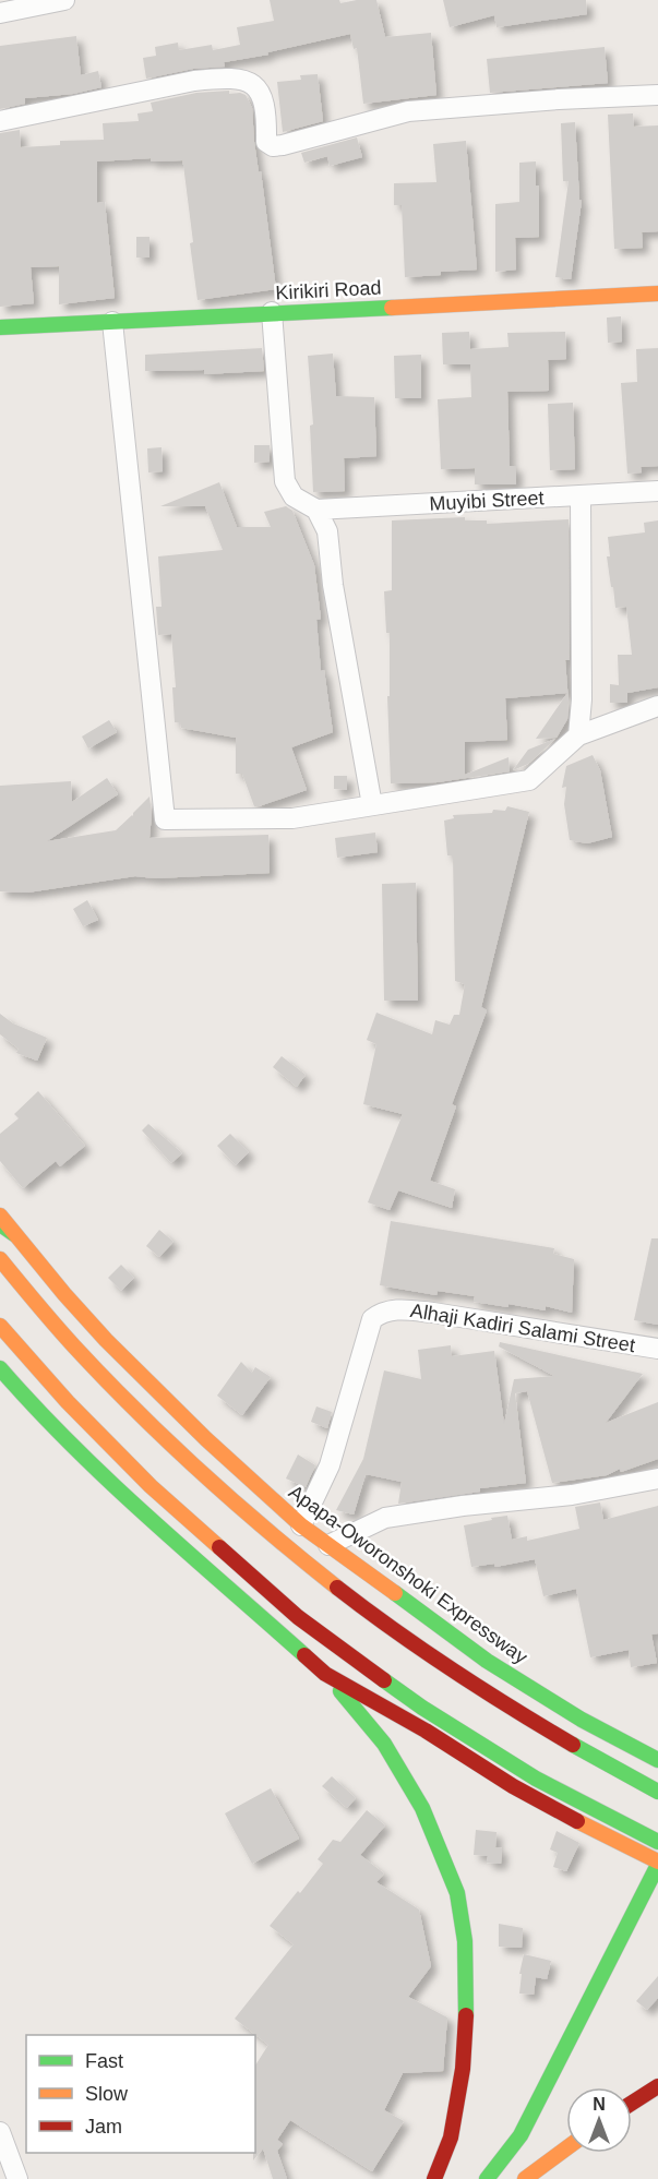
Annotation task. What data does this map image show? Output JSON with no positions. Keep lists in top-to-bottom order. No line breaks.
{"streets":{"main road":["Kirikiri Road","Apapa-Oworonshoki Expressway"],"street":["Muyibi Street","Alhaji Kadiri Salami Street"]},"crossings":[["Alhaji Kadiri Salami Street","Apapa-Oworonshoki Expressway"]],"legend":["Fast","Slow","Jam"],"north":"top"}
